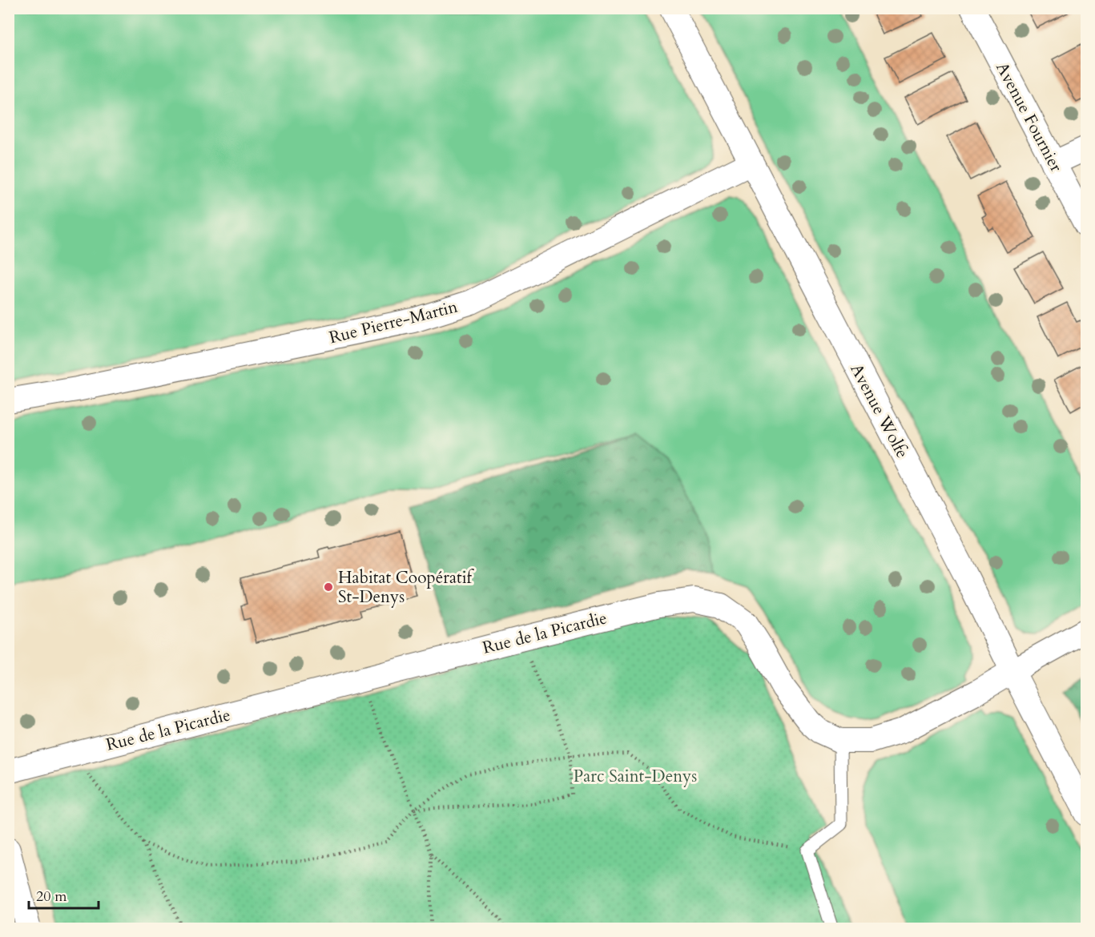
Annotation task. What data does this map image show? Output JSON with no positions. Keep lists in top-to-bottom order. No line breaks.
{"streets":{"street":["Avenue Fournier","Rue Pierre-Martin","Avenue Wolfe","Rue de la Picardie"]},"crossings":[["Rue Pierre-Martin","Avenue Wolfe"],["Avenue Wolfe","Rue de la Picardie"]],"parks":["Parc Saint-Denys"],"places":["Habitat Coopératif St-Denys"],"scale_bar":"20 m"}
